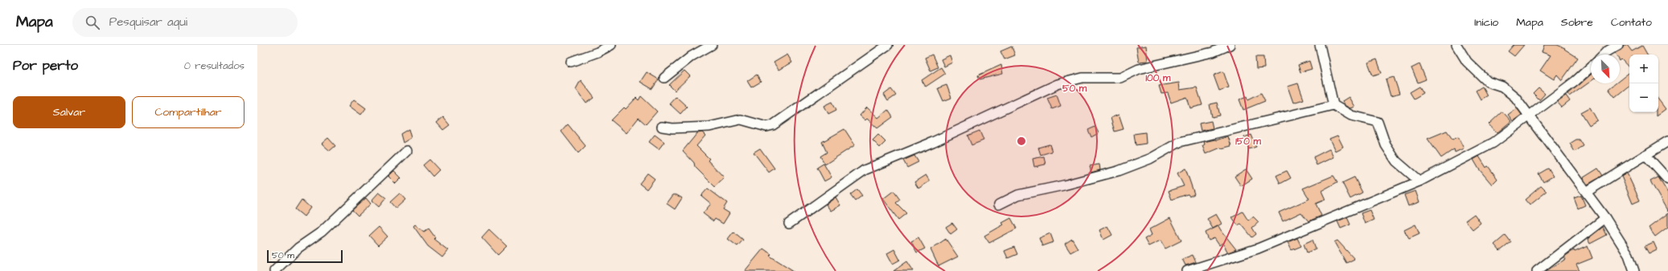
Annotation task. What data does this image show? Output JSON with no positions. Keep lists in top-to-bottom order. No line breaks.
{"scale_bar":"50 m","north":"bottom right","page":{"header":"Mapa","search":"Pesquisar aqui","nav":["Início","Mapa","Sobre","Contato"],"heading":["Por perto","0 resultados"],"map_buttons":["+","−"],"buttons":["Salvar","Compartilhar"],"scale":"50 m"},"rings":["100 m","50 m","150 m"]}
